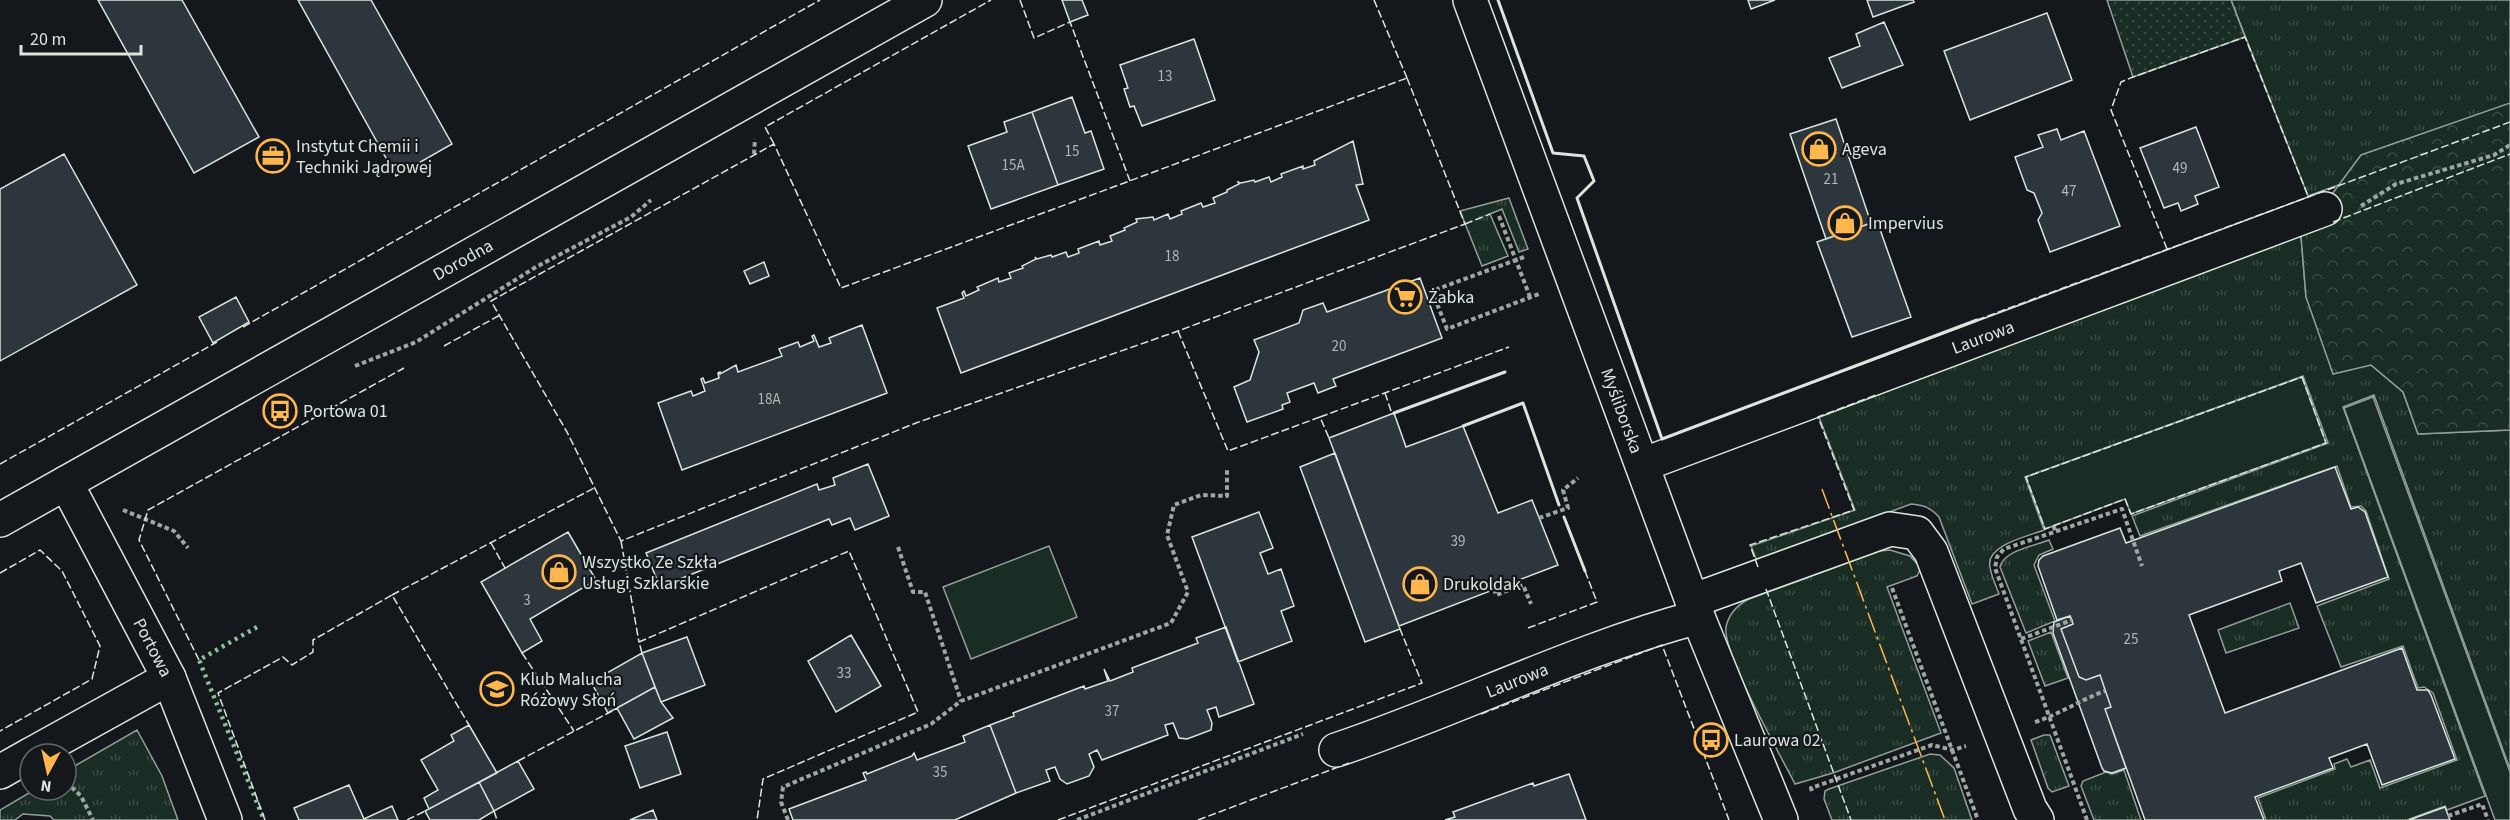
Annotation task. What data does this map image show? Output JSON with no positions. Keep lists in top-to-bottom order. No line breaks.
{"streets":{"street":["Dorodna","Laurowa","Myśliborska","Portowa"]},"crossings":[["Dorodna","Portowa"],["Laurowa","Myśliborska"]],"places":{"shop":["Ageva","Impervius","Wszystko Ze Szkła Usługi Szklarskie","Drukoldak"],"office":["Instytut Chemii i Techniki Jądrowej"],"supermarket":["Żabka"],"bus stop":["Portowa 01","Laurowa 02"],"school or university":["Klub Malucha Różowy Słoń"]},"house_numbers":["13","15","15A","49","21","47","18","20","18A","39","3","25","33","37","35"],"scale_bar":"20 m","north":"bottom"}
